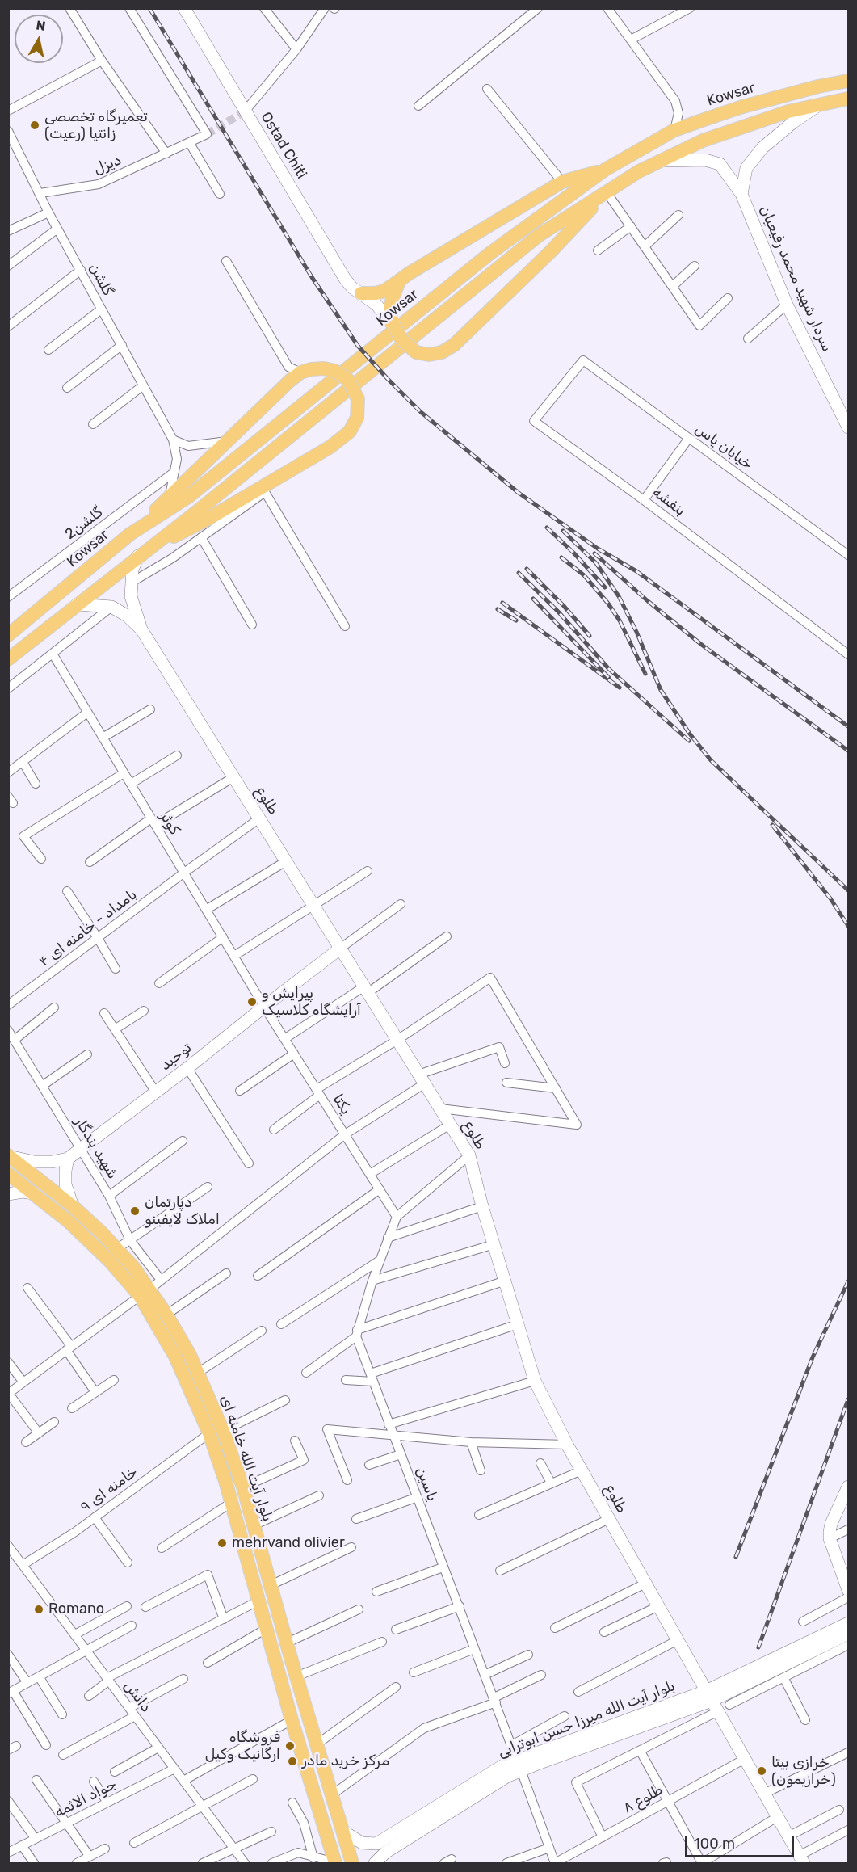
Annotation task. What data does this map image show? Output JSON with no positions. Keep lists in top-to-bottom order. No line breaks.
{"streets":{"main road":["Kowsar","بلوار آیت الله خامنه ای"],"street":["Ostad Chiti","دیزل","سردار شهید محمد رفیعیان","گلشن","خیابان یاس","بنفشه","گلشن2","طلوع","کوثر","بامداد - خامنه ای ۴","توحید","یکتا","شهید بندگار","یاسین","خامنه ای ۹","دانش","بلوار آیت الله میرزا حسن ابوترابی","جواد الائمه","طلوع ۸"]},"crossings":[["دیزل","گلشن"],["خیابان یاس","بنفشه"],["طلوع","بامداد - خامنه ای ۴"],["طلوع","توحید"],["طلوع","بلوار آیت الله میرزا حسن ابوترابی"],["طلوع","طلوع ۸"],["کوثر","بامداد - خامنه ای ۴"],["کوثر","توحید"],["کوثر","یکتا"],["توحید","یکتا"],["توحید","شهید بندگار"],["بلوار آیت الله خامنه ای","خامنه ای ۹"],["بلوار آیت الله خامنه ای","بلوار آیت الله میرزا حسن ابوترابی"],["یاسین","بلوار آیت الله میرزا حسن ابوترابی"],["یاسین","طلوع ۸"],["خامنه ای ۹","دانش"],["دانش","جواد الائمه"]],"places":["تعمیرگاه تخصصی زانتیا (رعیت)","پیرایش و آرایشگاه کلاسیک","دپارتمان املاک لایفینو","mehrvand olivier","Romano","فروشگاه ارگانیک وکیل","مرکز خرید مادر","خرازی بیتا (خرازیمون)"],"scale_bar":"100 m","north":"top"}
